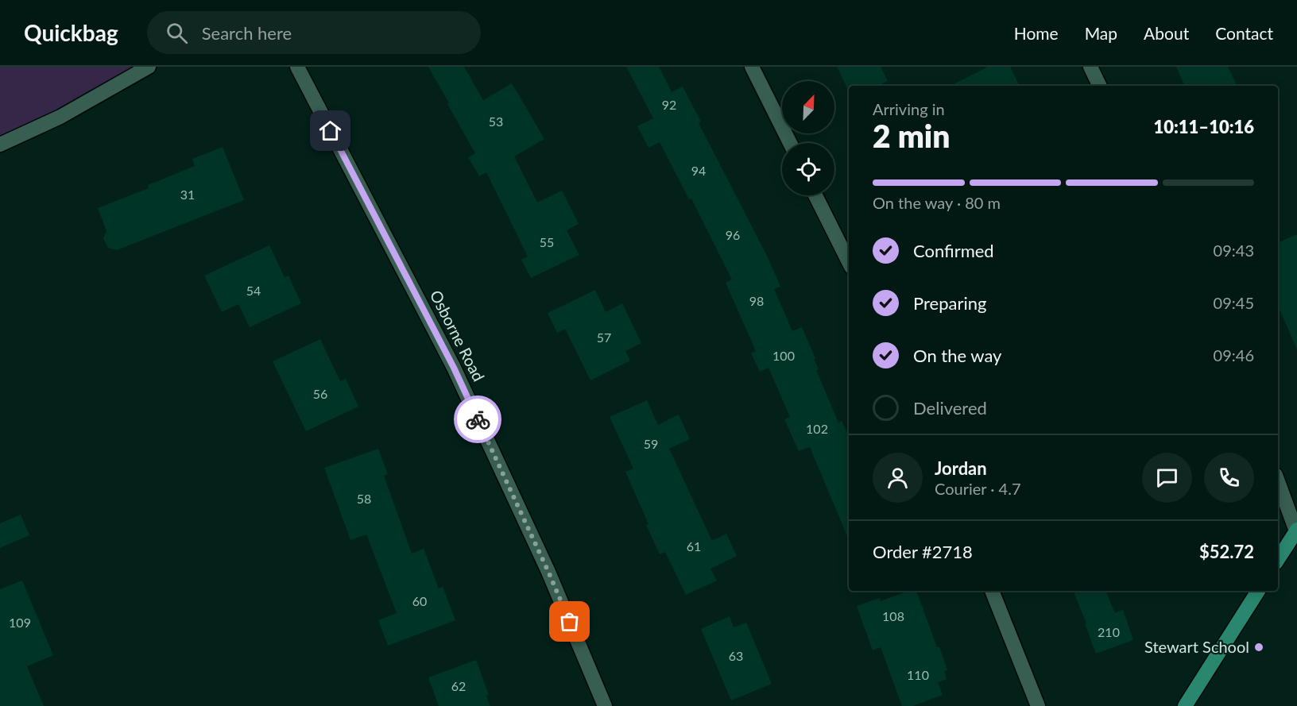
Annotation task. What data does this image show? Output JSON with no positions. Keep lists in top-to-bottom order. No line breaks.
{"streets":{"street":["Osborne Road"]},"places":["Stewart School"],"house_numbers":["92","53","94","31","96","55","54","98","57","100","56","102","59","58","61","60","108","109","210","63","110","62"],"north":"top right","page":{"header":"Quickbag","search":"Search here","nav":["Home","Map","About","Contact"],"heading":["2 min","Arriving in","10:11–10:16"],"panel":["Jordan","Courier · 4.7","Order #2718","$52.72"],"bar":"On the way · 80 m","list":[["Confirmed","09:43"],["Preparing","09:45"],["On the way","09:46"],"Delivered"]}}
